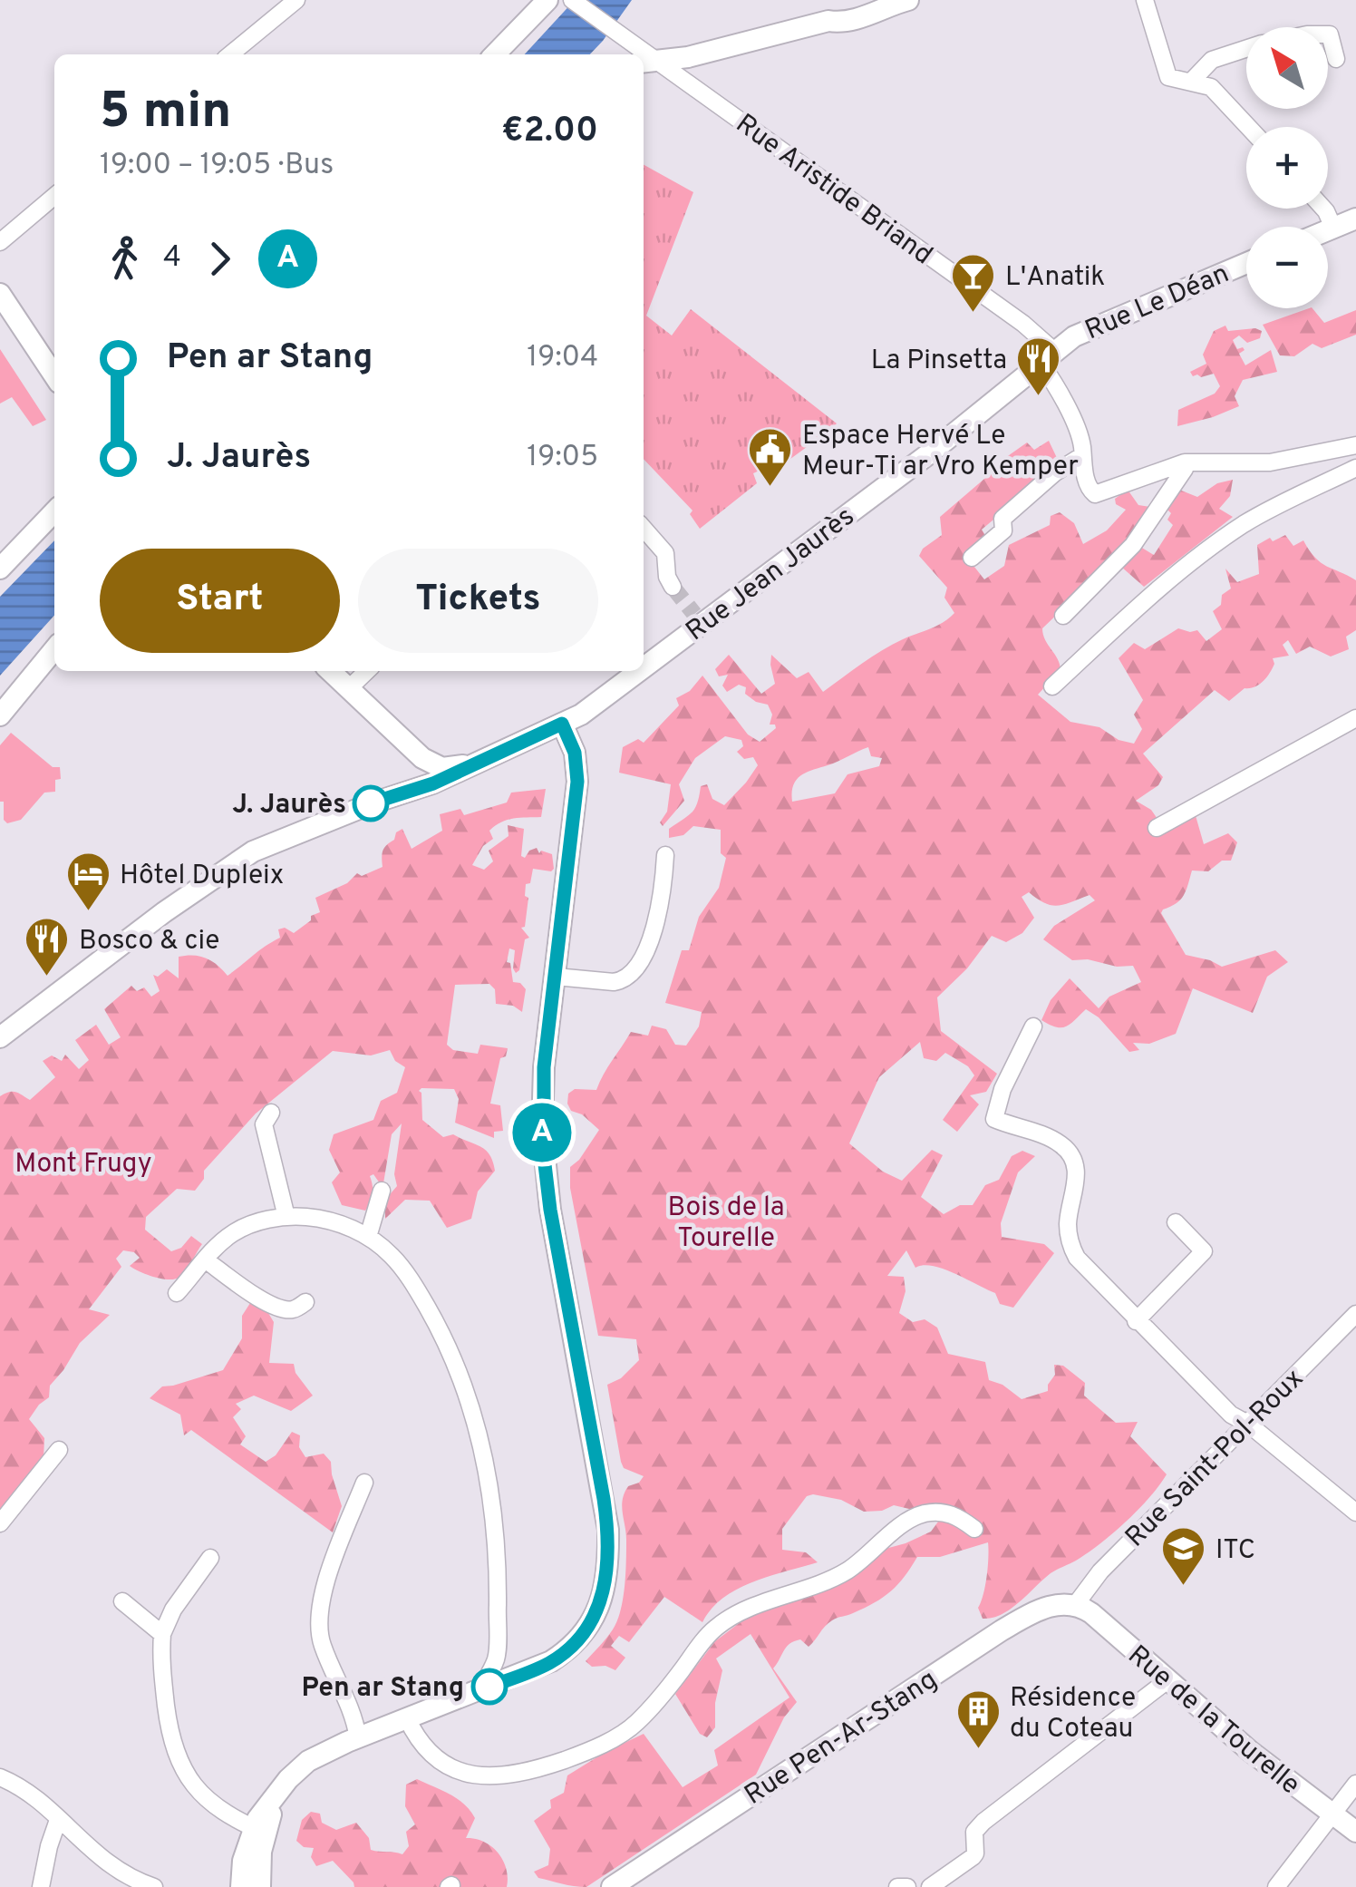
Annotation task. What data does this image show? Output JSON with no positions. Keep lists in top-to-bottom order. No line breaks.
{"streets":{"street":["Rue Aristide Briand","Rue Le Déan","Rue Jean Jaurès","Rue Saint-Pol-Roux","Rue de la Tourelle","Rue Pen-Ar-Stang"]},"crossings":[["Rue Aristide Briand","Rue Le Déan"],["Rue Aristide Briand","Rue Jean Jaurès"],["Rue Le Déan","Rue Jean Jaurès"],["Rue Saint-Pol-Roux","Rue de la Tourelle"],["Rue Saint-Pol-Roux","Rue Pen-Ar-Stang"],["Rue de la Tourelle","Rue Pen-Ar-Stang"]],"parks":["Mont Frugy","Bois de la Tourelle"],"places":{"bar":["L'Anatik"],"restaurant":["La Pinsetta","Bosco & cie"],"public building":["Espace Hervé Le Meur-Ti ar Vro Kemper"],"other":["J. Jaurès","Pen ar Stang"],"hotel":["Hôtel Dupleix"],"school or university":["ITC"],"building":["Résidence du Coteau"]},"lines":["bus line A"],"north":"top left","page":{"on_map":"A","map_buttons":["+","−"],"heading":["5 min","19:00 – 19:05 · Bus","€2.00"],"legs":["4","A"],"list":[{"name":"Pen ar Stang","value":"19:04"},{"name":"J. Jaurès","value":"19:05"}],"buttons":["Start","Tickets"]}}
